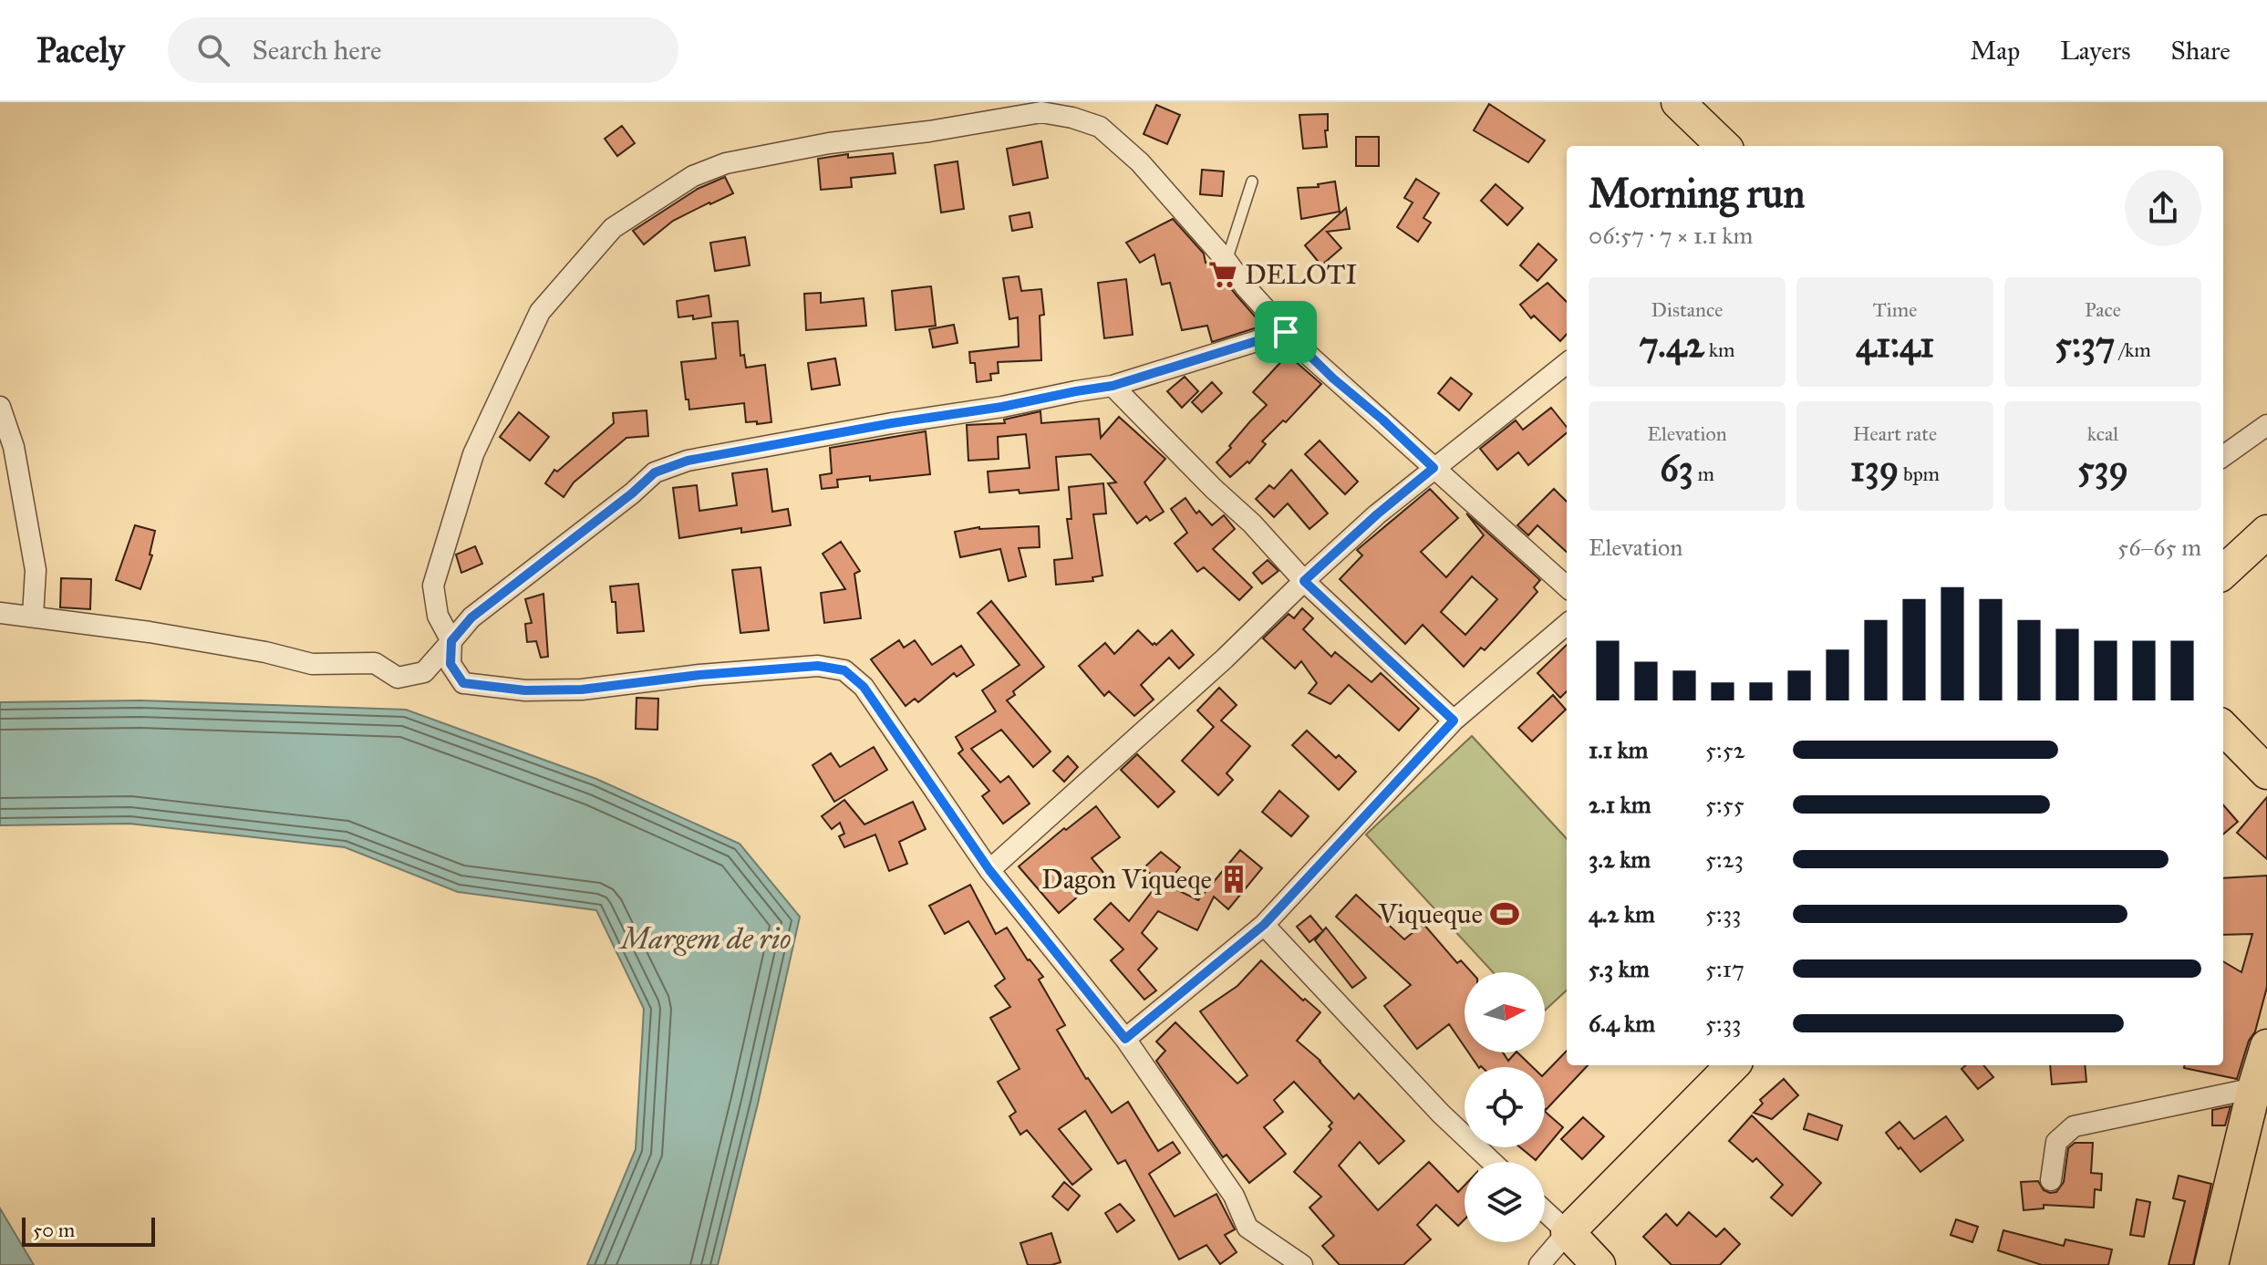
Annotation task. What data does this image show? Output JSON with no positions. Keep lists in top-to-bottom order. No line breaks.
{"water":["Margem de rio"],"places":{"supermarket":["DELOTI"],"building":["Dagon Viqueqe"],"sports":["Viqueque"]},"scale_bar":"50 m","north":"right","page":{"header":"Pacely","search":"Search here","nav":["Map","Layers","Share"],"heading":["Morning run","06:57 · 7 × 1.1 km"],"stats":[["Distance","7.42 km"],["Time","41:41"],["Pace","5:37 /km"],["Elevation","63 m"],["Heart rate","139 bpm"],["kcal","539"]],"chart":["Elevation","56–65 m"],"list":[{"name":"1.1 km","note":"5:52"},{"name":"2.1 km","note":"5:55"},{"name":"3.2 km","note":"5:23"},{"name":"4.2 km","note":"5:33"},{"name":"5.3 km","note":"5:17"},{"name":"6.4 km","note":"5:33"}],"scale":"50 m"}}
